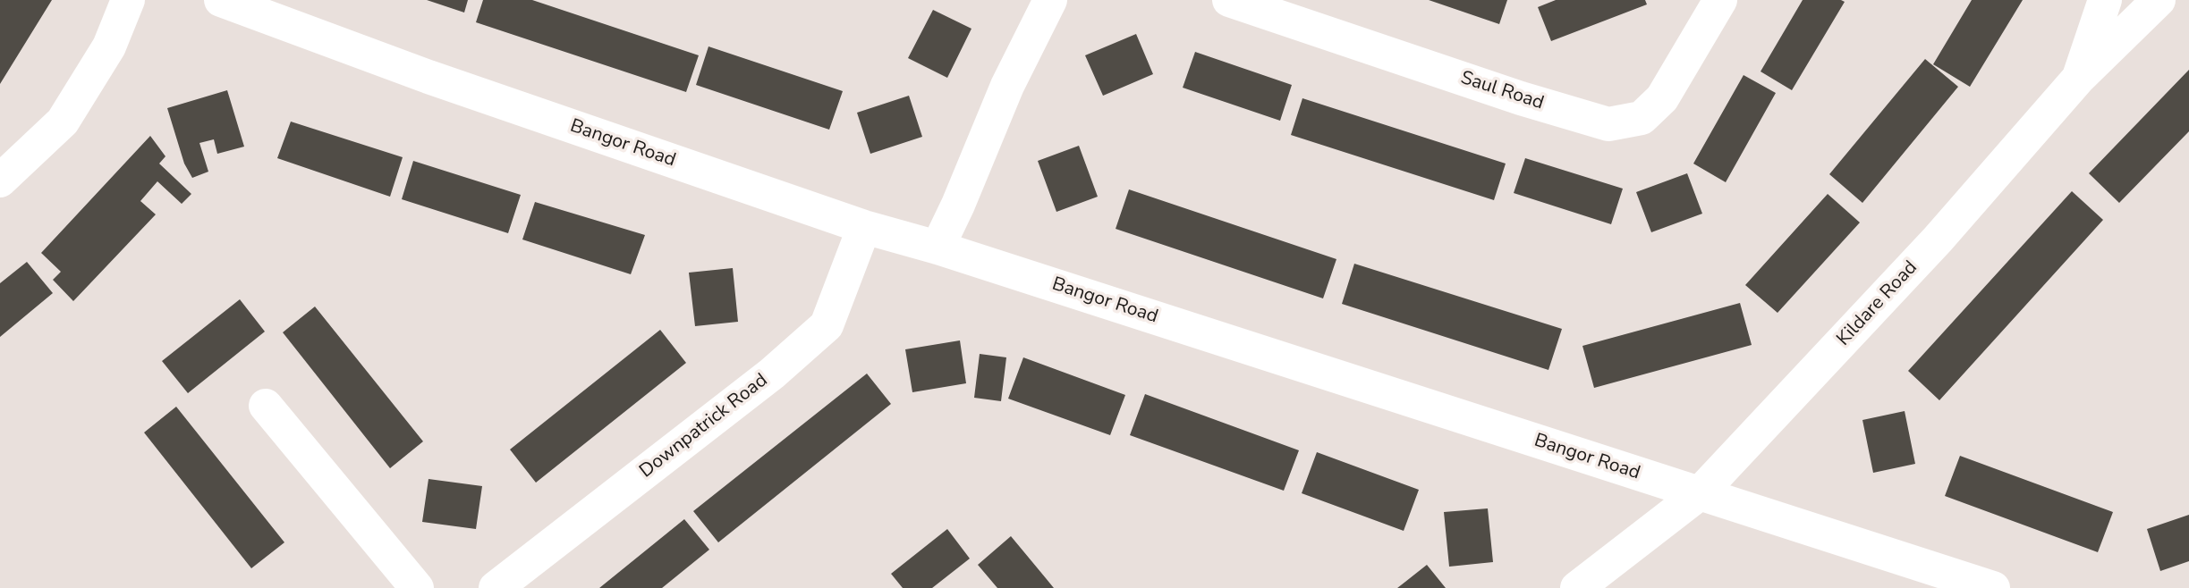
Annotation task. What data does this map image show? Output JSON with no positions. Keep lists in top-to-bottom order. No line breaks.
{"streets":{"street":["Saul Road","Bangor Road","Kildare Road","Downpatrick Road"]},"crossings":[["Bangor Road","Kildare Road"],["Bangor Road","Downpatrick Road"]]}
